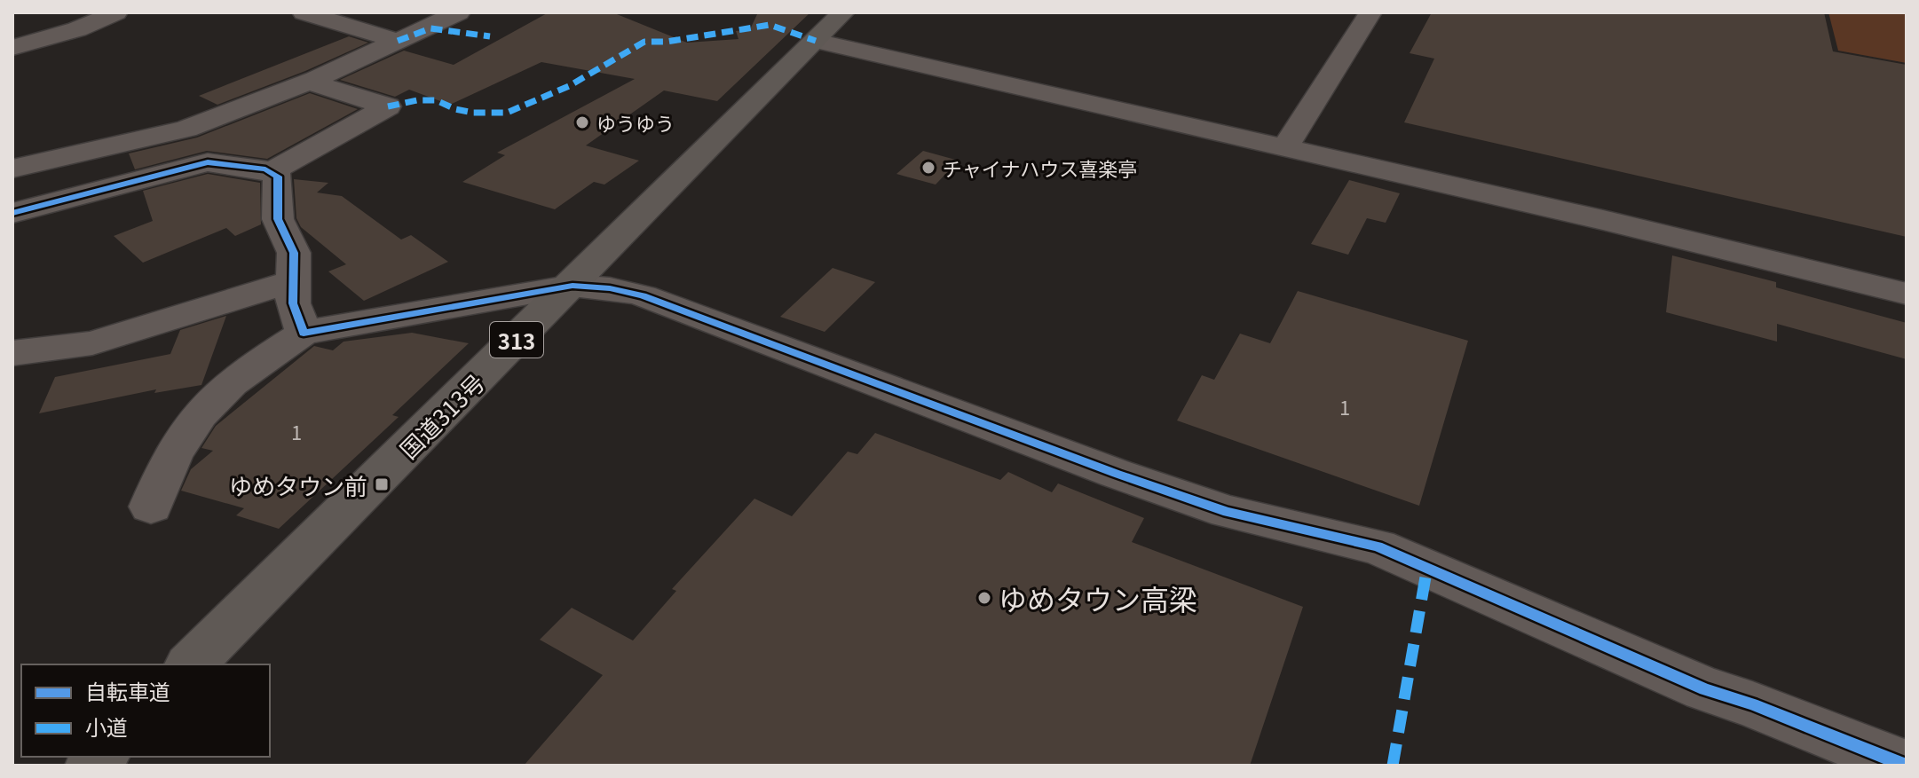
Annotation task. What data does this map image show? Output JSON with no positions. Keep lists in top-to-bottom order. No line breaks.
{"streets":{"highway":["313","国道313号"]},"places":{"other":["ゆうゆう","チャイナハウス喜楽亭","ゆめタウン高梁"],"transit":["ゆめタウン前"]},"house_numbers":["1","1"],"legend":["自転車道","小道"]}
